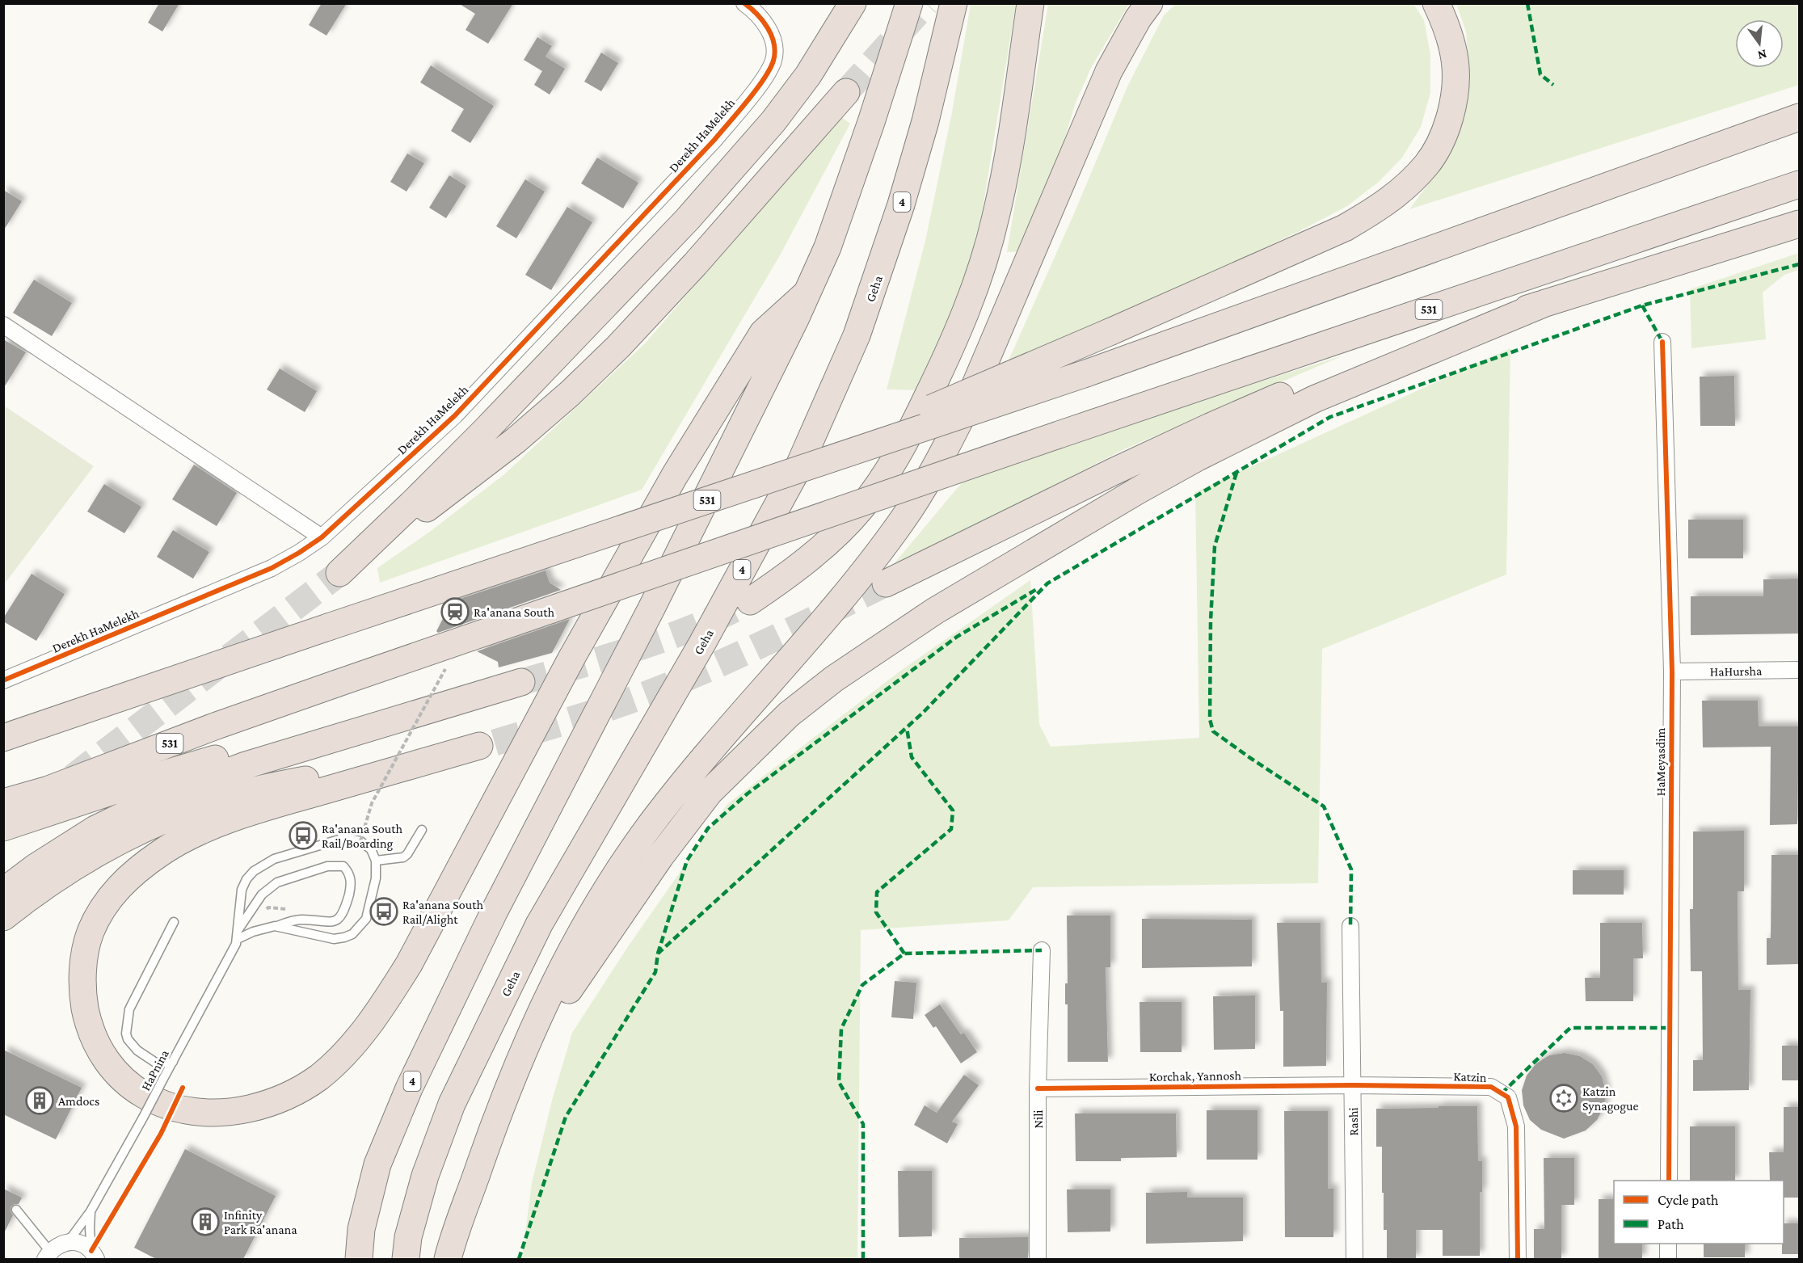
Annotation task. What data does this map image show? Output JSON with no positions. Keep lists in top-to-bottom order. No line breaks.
{"streets":{"highway":["4","Geha","531"],"street":["Derekh HaMelekh","HaHursha","HaMeyasdim","Korchak, Yannosh","Katzin","Nili","Rashi"],"lane":["HaPnina"]},"crossings":[["HaHursha","HaMeyasdim"],["Korchak, Yannosh","Katzin"],["Korchak, Yannosh","Nili"],["Korchak, Yannosh","Rashi"],["Katzin","Rashi"]],"places":{"station":["Ra'anana South"],"bus stop":["Ra'anana South Rail/Boarding","Ra'anana South Rail/Alight"],"synagogue":["Katzin Synagogue"],"building":["Amdocs","Infinity Park Ra'anana"]},"legend":["Cycle path","Path"],"north":"bottom"}
